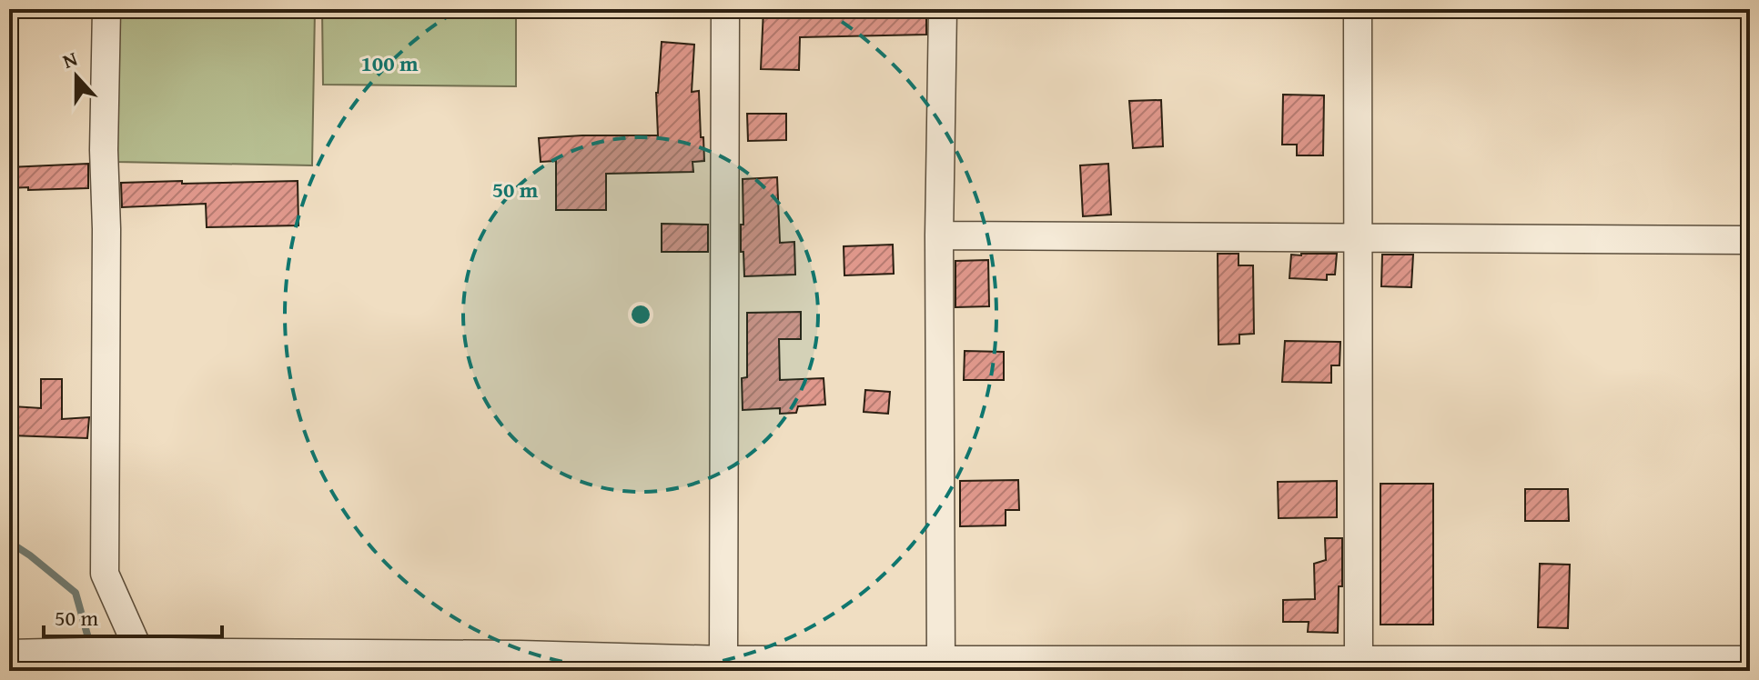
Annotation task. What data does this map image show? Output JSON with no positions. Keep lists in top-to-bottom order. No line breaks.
{"scale_bar":"50 m","north":"top","rings":["100 m","50 m"]}
